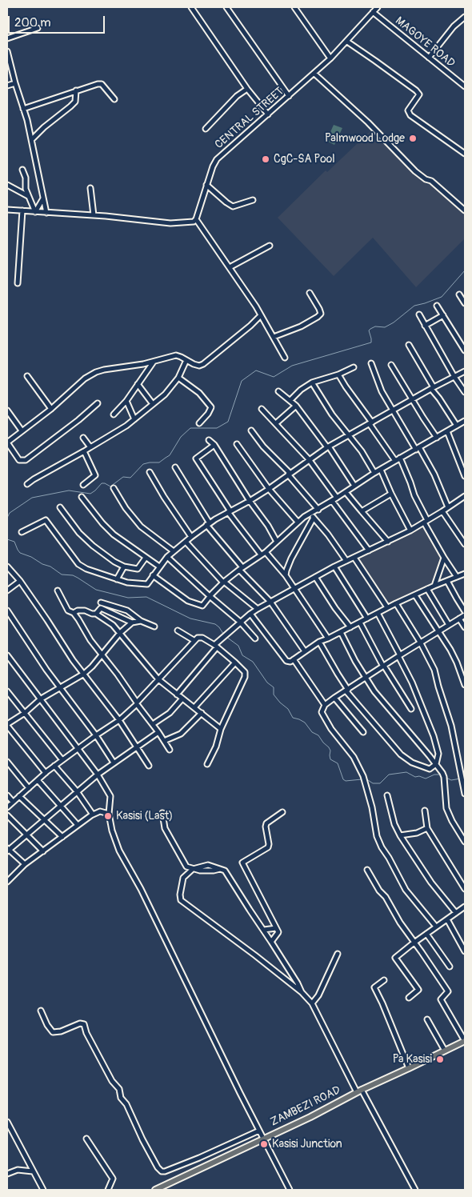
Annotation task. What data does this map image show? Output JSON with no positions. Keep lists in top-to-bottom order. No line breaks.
{"streets":{"main road":["ZAMBEZI ROAD"],"street":["MAGOYE ROAD","CENTRAL STREET"]},"crossings":[["MAGOYE ROAD","CENTRAL STREET"]],"places":["Palmwood Lodge","CgC-SA Pool","Kasisi (Last)","Pa Kasisi","Kasisi Junction"],"scale_bar":"200 m"}
